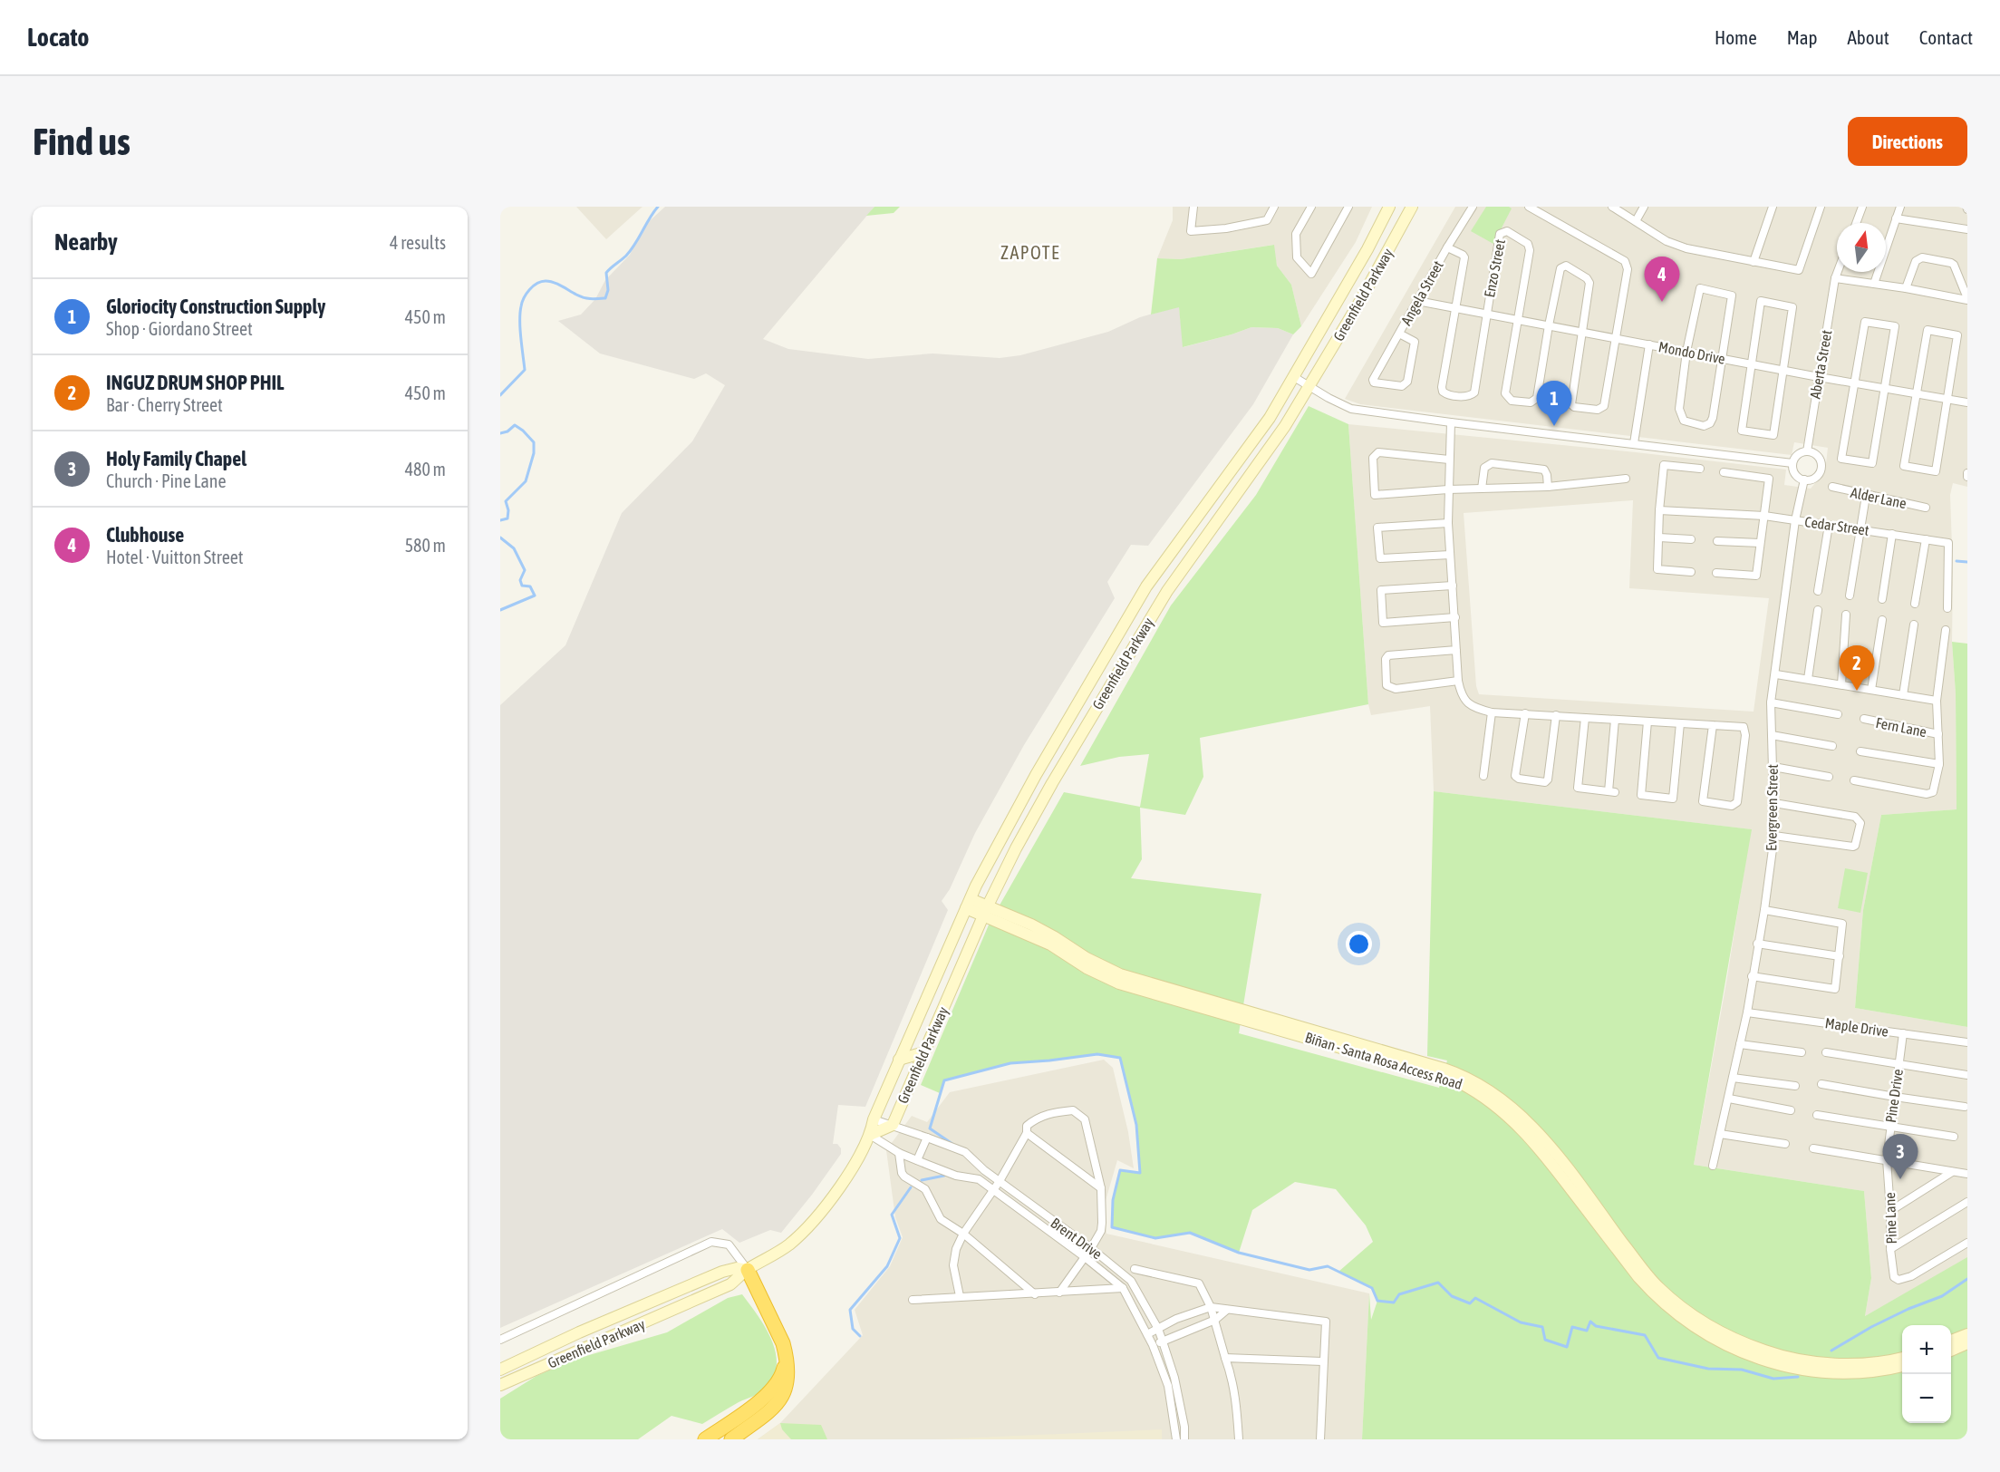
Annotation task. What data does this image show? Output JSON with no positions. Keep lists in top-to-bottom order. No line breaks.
{"streets":{"main road":["Greenfield Parkway","Biñan - Santa Rosa Access Road"],"street":["Enzo Street","Angela Street","Mondo Drive","Aberta Street","Alder Lane","Cedar Street","Fern Lane","Evergreen Street","Maple Drive","Pine Drive","Pine Lane","Brent Drive"]},"crossings":[["Enzo Street","Mondo Drive"],["Angela Street","Mondo Drive"],["Greenfield Parkway","Biñan - Santa Rosa Access Road"],["Greenfield Parkway","Brent Drive"],["Mondo Drive","Aberta Street"],["Aberta Street","Evergreen Street"],["Cedar Street","Evergreen Street"],["Evergreen Street","Maple Drive"],["Maple Drive","Pine Drive"],["Pine Drive","Pine Lane"]],"districts":["ZAPOTE"],"north":"top","page":{"header":"Locato","nav":["Home","Map","About","Contact"],"buttons":"Directions","title":"Find us","heading":["Nearby","4 results"],"pins":["4","1","2","3"],"list":[{"mark":"1","name":"Gloriocity Construction Supply","note":"Shop · Giordano Street","value":"450 m"},{"mark":"2","name":"INGUZ DRUM SHOP PHIL","note":"Bar · Cherry Street","value":"450 m"},{"mark":"3","name":"Holy Family Chapel","note":"Church · Pine Lane","value":"480 m"},{"mark":"4","name":"Clubhouse","note":"Hotel · Vuitton Street","value":"580 m"}],"map_buttons":["+","−"]}}
